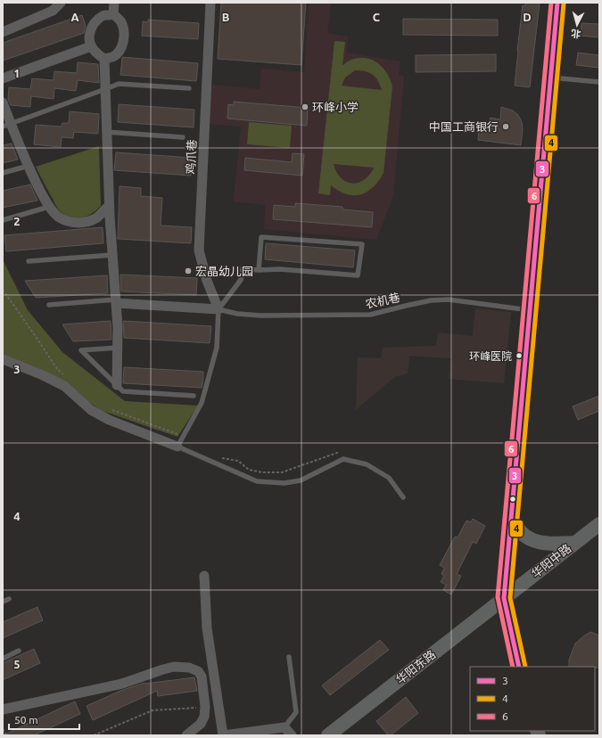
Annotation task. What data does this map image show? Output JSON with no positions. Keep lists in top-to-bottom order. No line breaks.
{"streets":{"main road":["华阳中路","华阳东路"],"street":["鸡爪巷"],"lane":["农机巷"]},"crossings":[["鸡爪巷","农机巷"],["华阳中路","华阳东路"]],"places":["环峰小学","中国工商银行","宏晶幼儿园","环峰医院"],"lines":["transit line 3","transit line 6","transit line 4"],"legend":["3","4","6"],"scale_bar":"50 m","north":"bottom","grid":{"columns":["A","B","C","D"],"rows":["1","2","3","4","5"]}}
